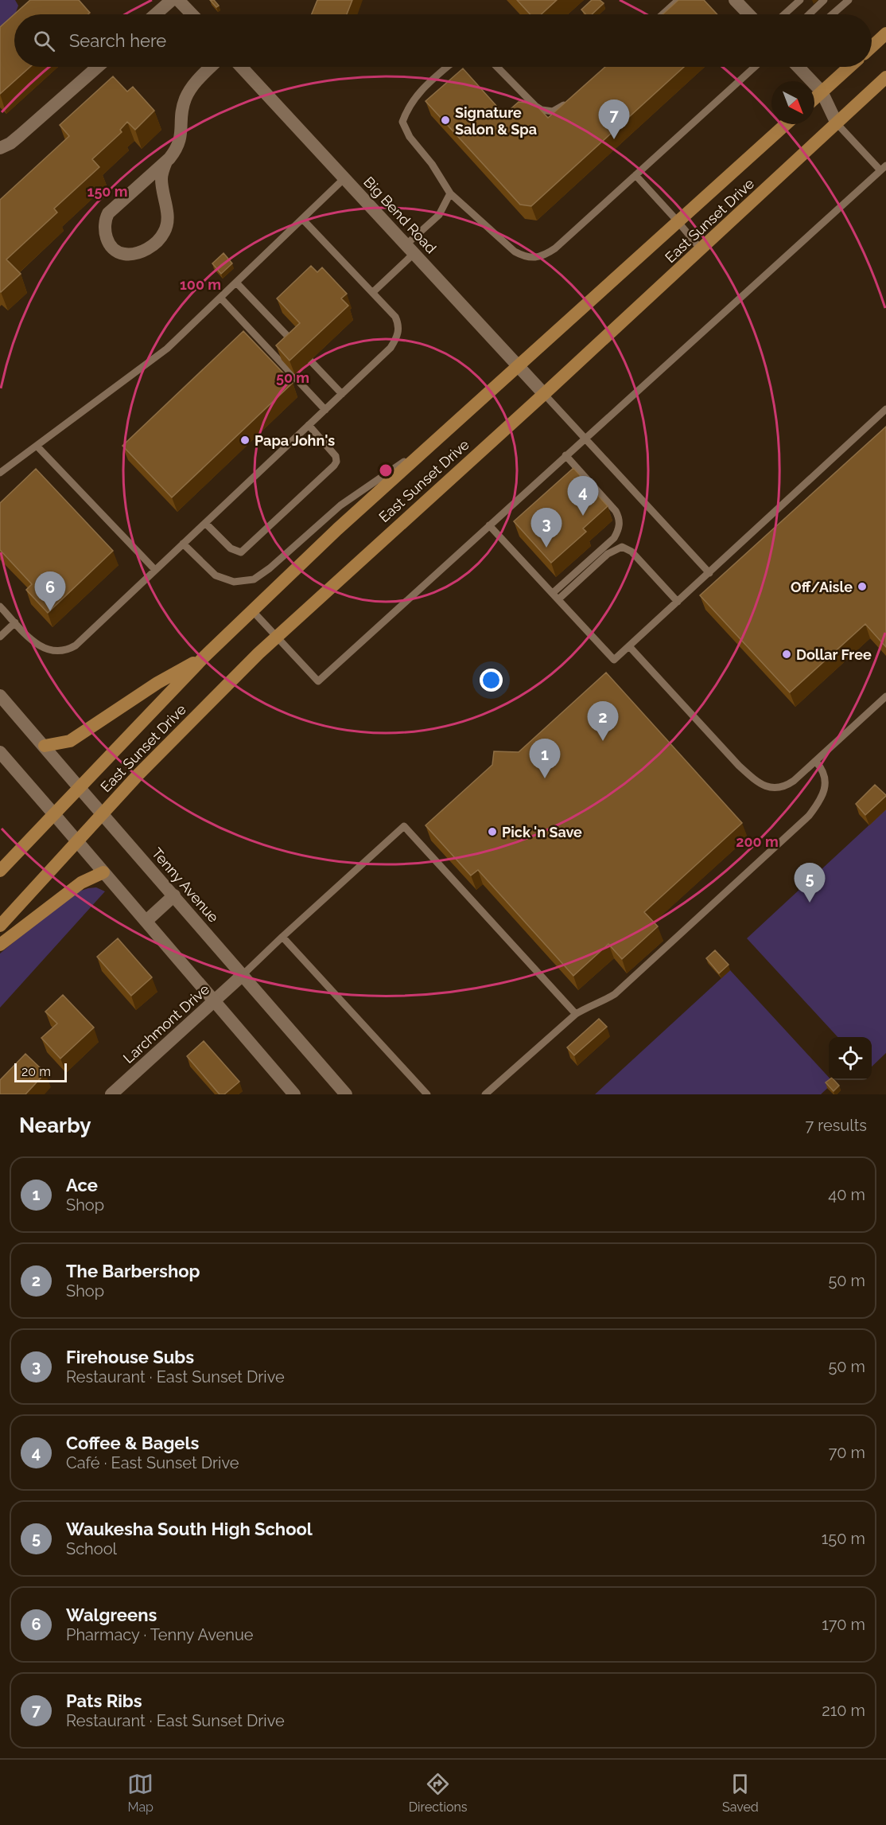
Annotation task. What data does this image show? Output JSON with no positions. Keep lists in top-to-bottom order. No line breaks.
{"streets":{"main road":["East Sunset Drive"],"street":["Big Bend Road","Tenny Avenue","Larchmont Drive"]},"crossings":[["Big Bend Road","East Sunset Drive"],["East Sunset Drive","Tenny Avenue"],["Tenny Avenue","Larchmont Drive"]],"places":["Signature Salon & Spa","Papa John's","Off/Aisle","Dollar Free","Pick 'n Save"],"scale_bar":"20 m","north":"bottom right","page":{"search":"Search here","pins":["7","4","3","6","2","1","5"],"scale":"20 m","heading":["Nearby","7 results"],"list":[{"mark":"1","name":"Ace","note":"Shop","value":"40 m"},{"mark":"2","name":"The Barbershop","note":"Shop","value":"50 m"},{"mark":"3","name":"Firehouse Subs","note":"Restaurant · East Sunset Drive","value":"50 m"},{"mark":"4","name":"Coffee & Bagels","note":"Café · East Sunset Drive","value":"70 m"},{"mark":"5","name":"Waukesha South High School","note":"School","value":"150 m"},{"mark":"6","name":"Walgreens","note":"Pharmacy · Tenny Avenue","value":"170 m"},{"mark":"7","name":"Pats Ribs","note":"Restaurant · East Sunset Drive","value":"210 m"}],"nav":["Map","Directions","Saved"]},"rings":["150 m","100 m","50 m","200 m"]}
